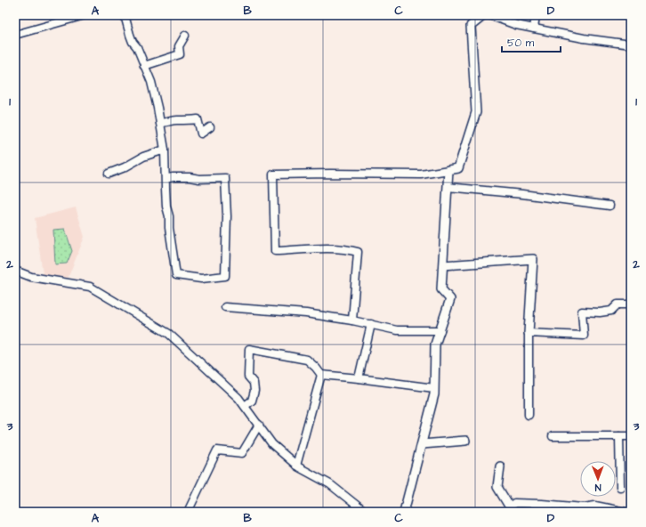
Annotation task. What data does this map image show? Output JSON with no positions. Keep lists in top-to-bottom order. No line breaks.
{"scale_bar":"50 m","north":"bottom","grid":{"columns":["A","B","C","D"],"rows":["1","2","3"]}}
